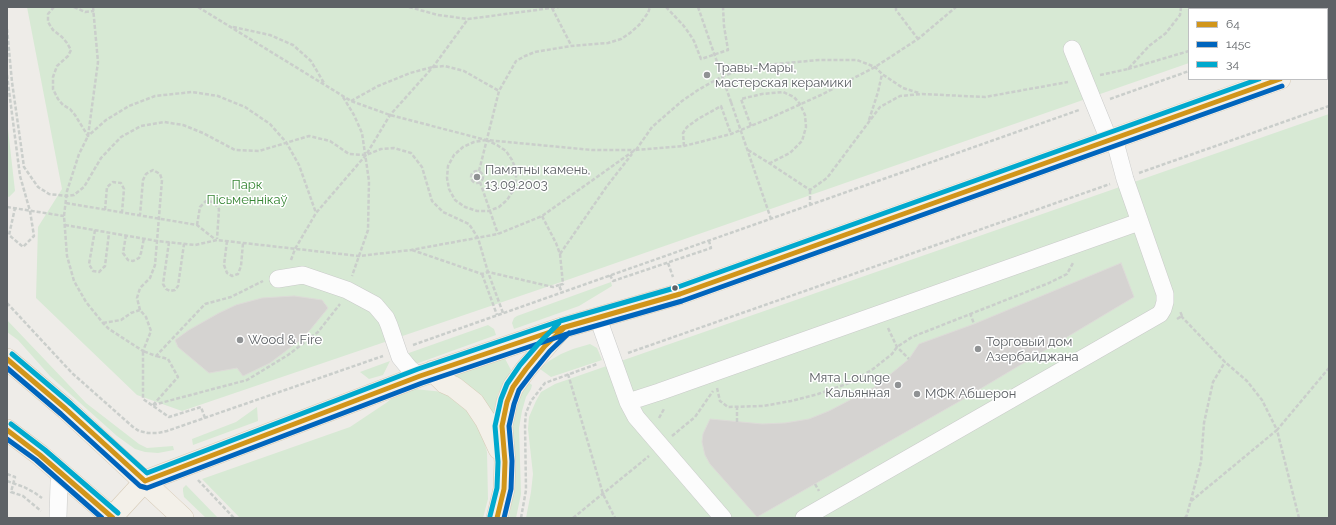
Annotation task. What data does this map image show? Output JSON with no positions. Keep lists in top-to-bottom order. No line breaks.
{"parks":["Парк Пісьменнікаў"],"places":["Травы-Мары, мастерская керамики","Памятны камень, 13.09.2003","Wood & Fire","Торговый дом Азербайджана","Мята Lounge Кальянная","МФК Абшерон"],"lines":["transit line 64","transit line 34","transit line 145с"],"legend":["64","145с","34"]}
